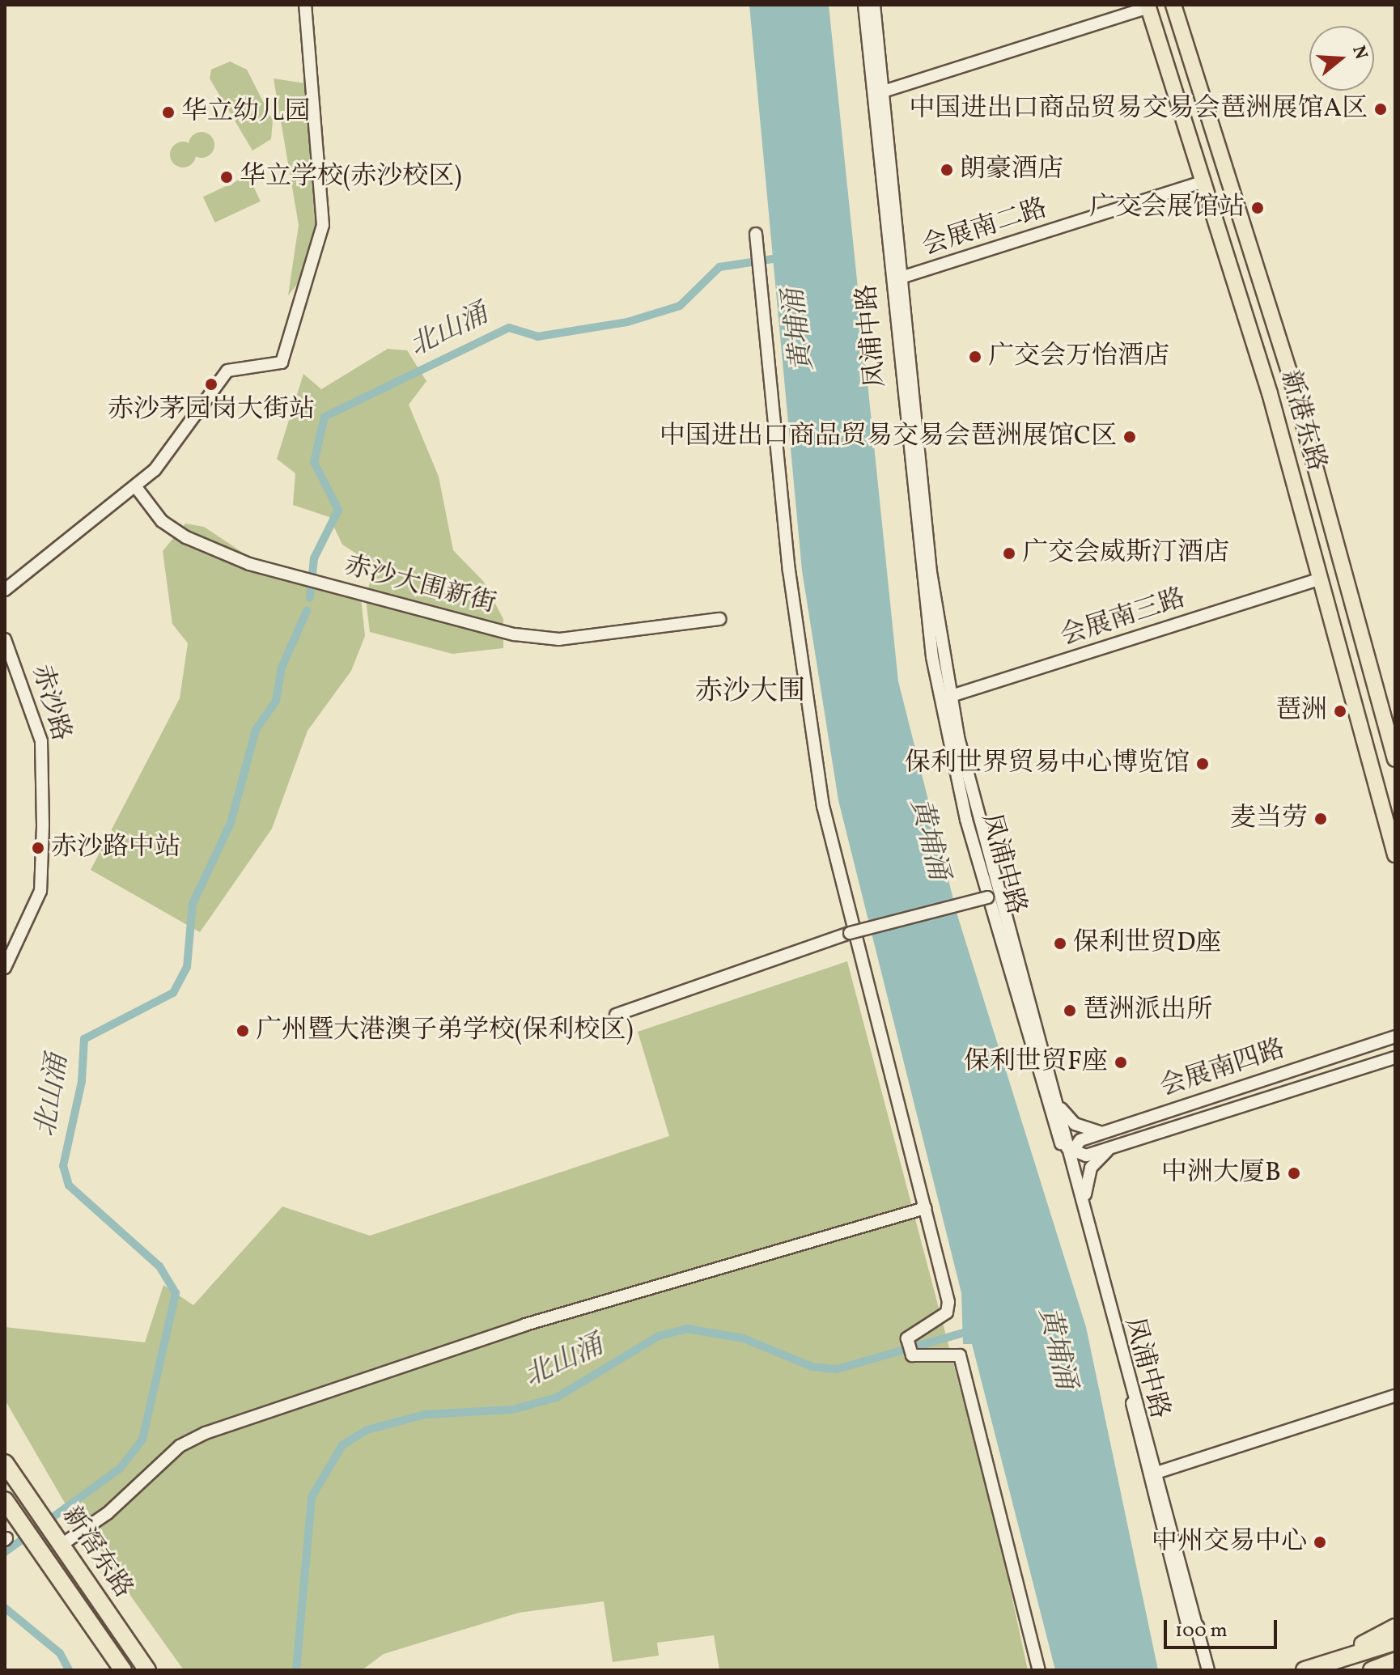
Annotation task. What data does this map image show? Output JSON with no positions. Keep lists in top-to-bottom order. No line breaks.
{"streets":{"highway":["新滘东路"],"main road":["新港东路"],"street":["会展南二路","凤浦中路","赤沙大围新街","会展南三路","赤沙路","会展南四路"]},"crossings":[["会展南二路","凤浦中路"],["会展南二路","新港东路"],["凤浦中路","会展南三路"],["凤浦中路","会展南四路"],["新港东路","会展南三路"]],"districts":["赤沙大围"],"water":["黄埔涌","北山涌"],"places":["中国进出口商品贸易交易会琶洲展馆A区","华立幼儿园","朗豪酒店","华立学校(赤沙校区)","广交会展馆站","广交会万怡酒店","赤沙茅园岗大街站","中国进出口商品贸易交易会琶洲展馆C区","广交会威斯汀酒店","琶洲","保利世界贸易中心博览馆","麦当劳","赤沙路中站","保利世贸D座","琶洲派出所","广州暨大港澳子弟学校(保利校区)","保利世贸F座","中洲大厦B","中州交易中心"],"scale_bar":"100 m","north":"right"}
